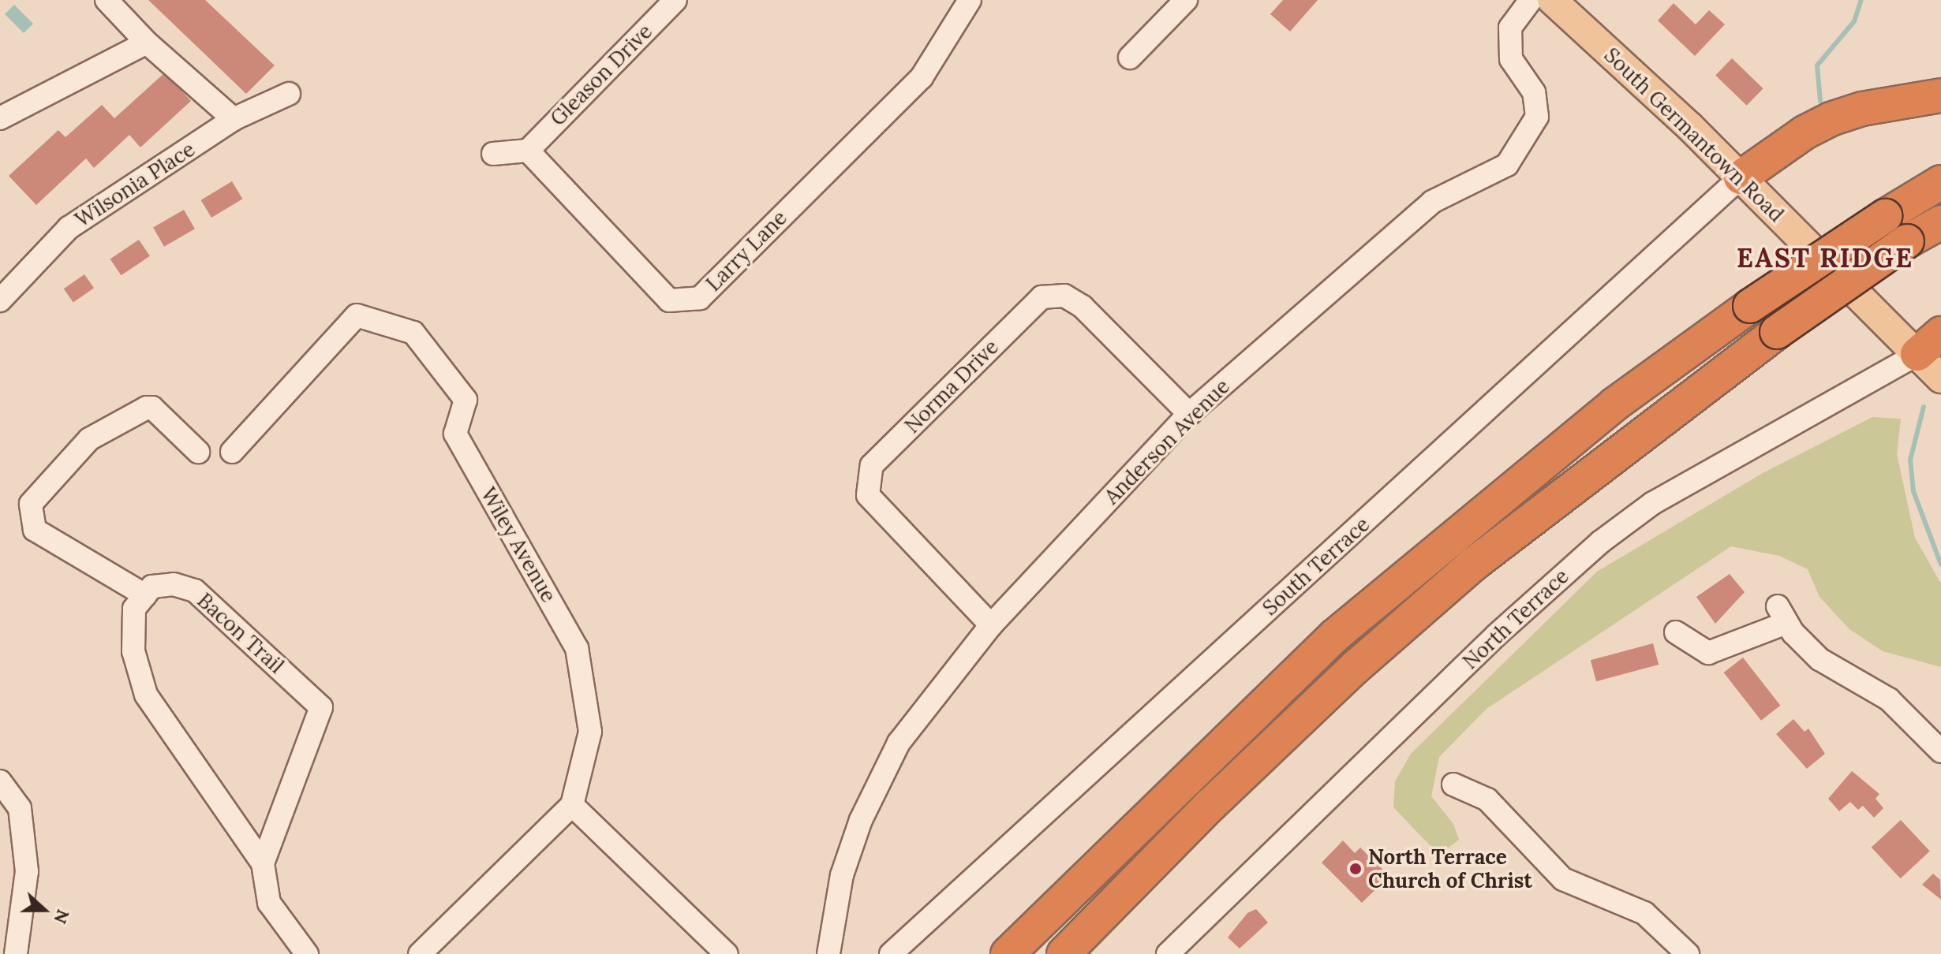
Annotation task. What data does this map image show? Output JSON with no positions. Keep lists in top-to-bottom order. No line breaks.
{"streets":{"main road":["South Germantown Road"],"street":["Gleason Drive","Wilsonia Place","Larry Lane","Norma Drive","Anderson Avenue","Wiley Avenue","South Terrace","North Terrace","Bacon Trail"]},"crossings":[["Gleason Drive","Larry Lane"],["South Germantown Road","South Terrace"],["South Germantown Road","North Terrace"],["Norma Drive","Anderson Avenue"]],"districts":["EAST RIDGE"],"places":["North Terrace Church of Christ"],"north":"right"}
